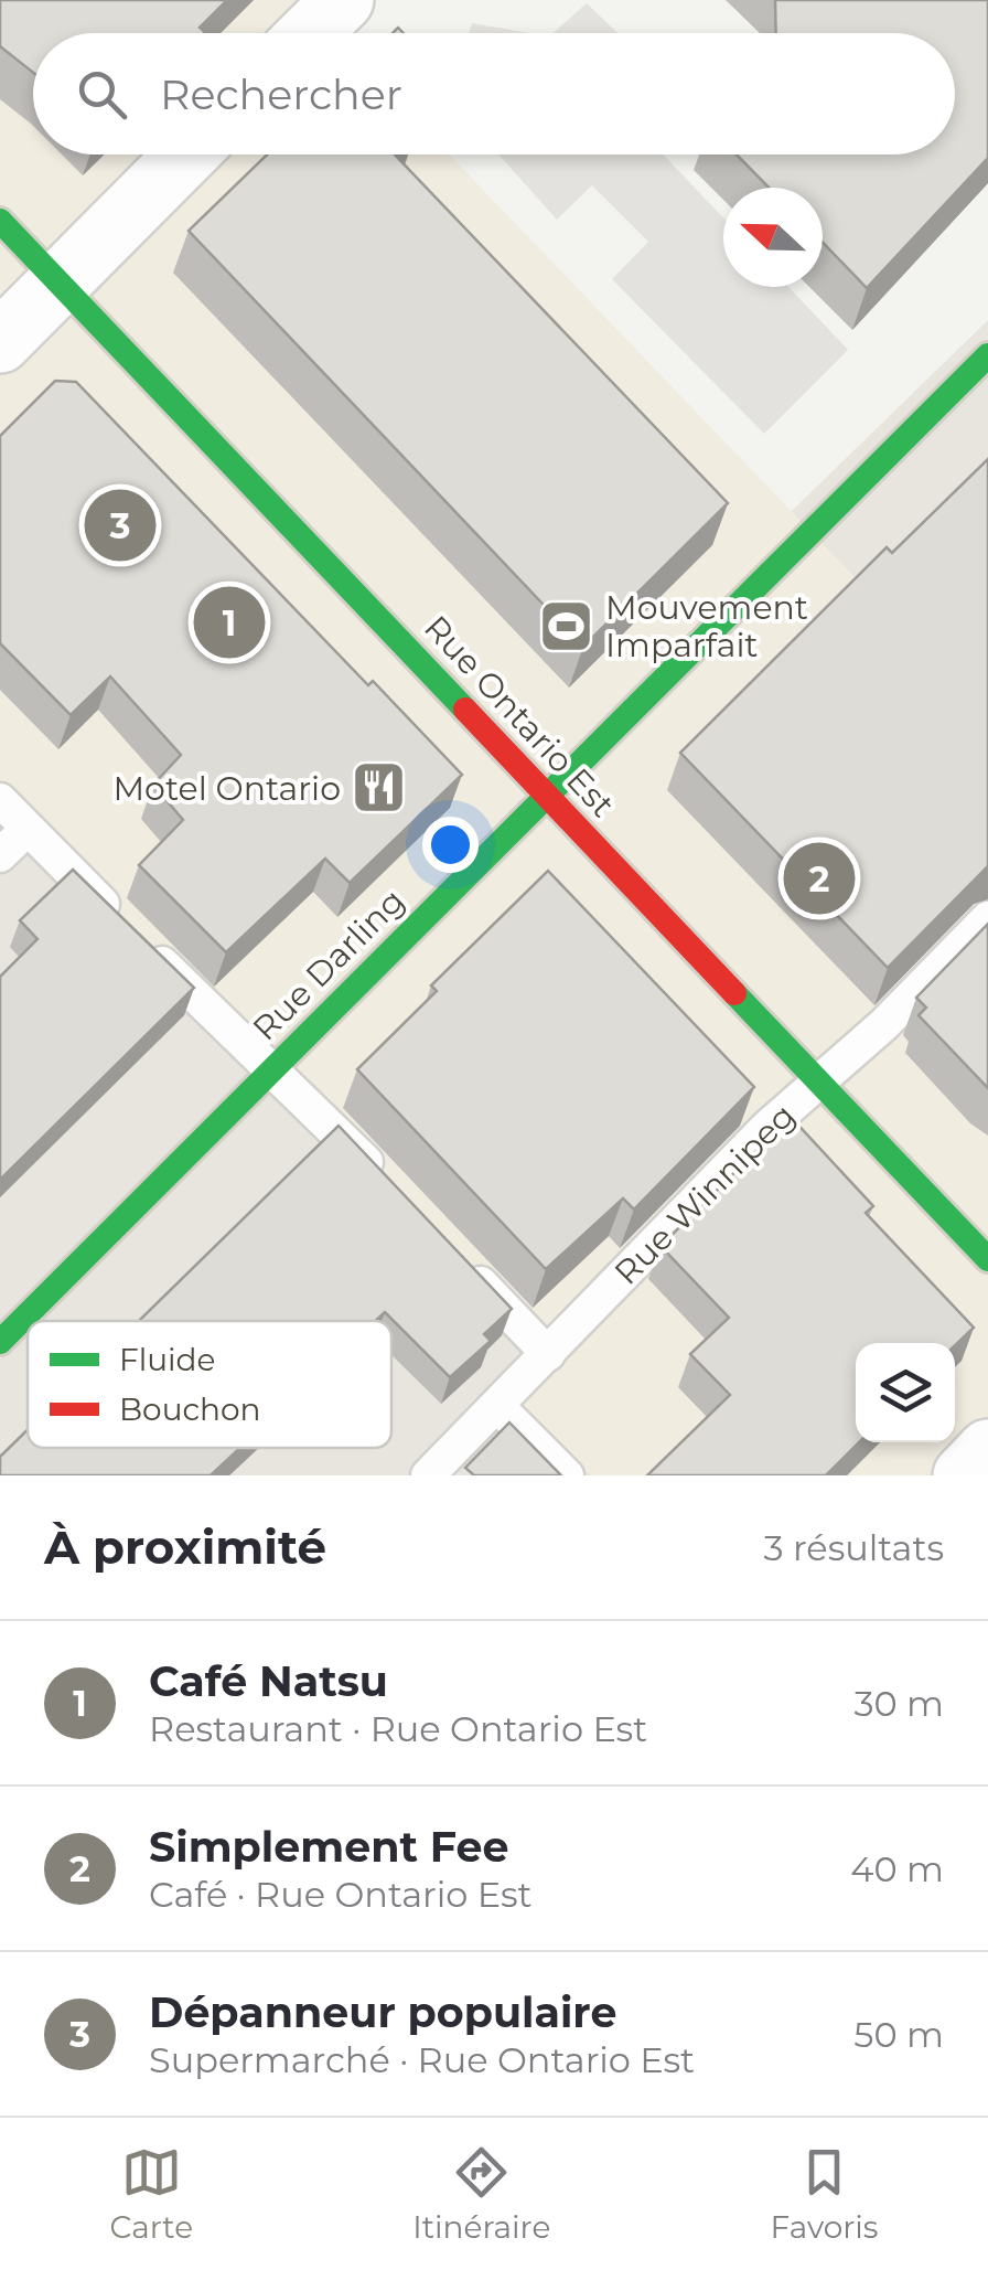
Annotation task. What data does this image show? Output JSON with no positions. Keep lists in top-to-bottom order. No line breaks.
{"streets":{"main road":["Rue Ontario Est","Rue Darling"],"lane":["Rue Winnipeg"]},"crossings":[["Rue Ontario Est","Rue Darling"],["Rue Ontario Est","Rue Winnipeg"]],"places":{"sports":["Mouvement Imparfait"],"restaurant":["Motel Ontario"]},"legend":["Fluide","Bouchon"],"north":"left","page":{"search":"Rechercher","pins":["3","1","2"],"heading":["À proximité","3 résultats"],"list":[{"mark":"1","name":"Café Natsu","note":"Restaurant · Rue Ontario Est","value":"30 m"},{"mark":"2","name":"Simplement Fee","note":"Café · Rue Ontario Est","value":"40 m"},{"mark":"3","name":"Dépanneur populaire","note":"Supermarché · Rue Ontario Est","value":"50 m"}],"nav":["Carte","Itinéraire","Favoris"]}}
